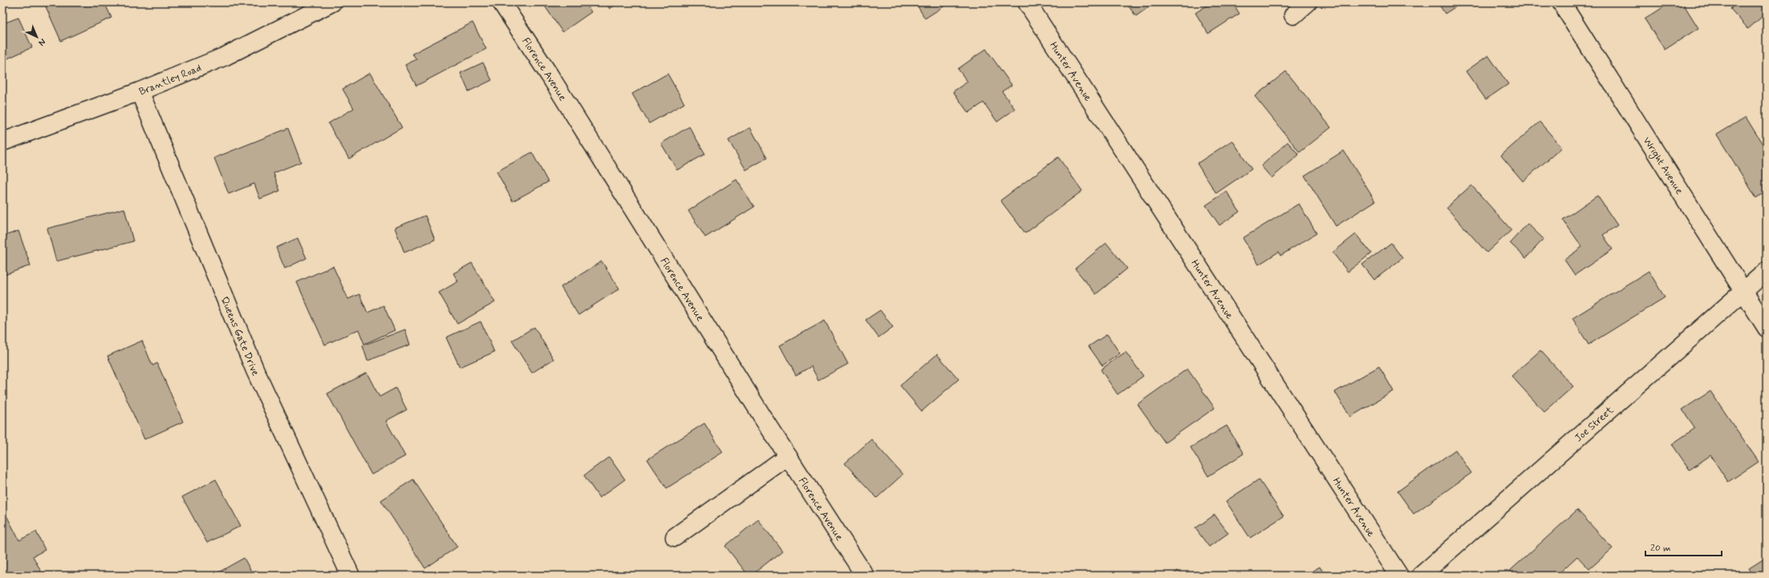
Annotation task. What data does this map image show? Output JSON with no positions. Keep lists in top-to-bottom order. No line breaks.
{"streets":{"street":["Florence Avenue","Hunter Avenue","Brantley Road","Wright Avenue","Queens Gate Drive","Joe Street"]},"crossings":[["Brantley Road","Queens Gate Drive"],["Wright Avenue","Joe Street"]],"scale_bar":"20 m","north":"bottom right"}
